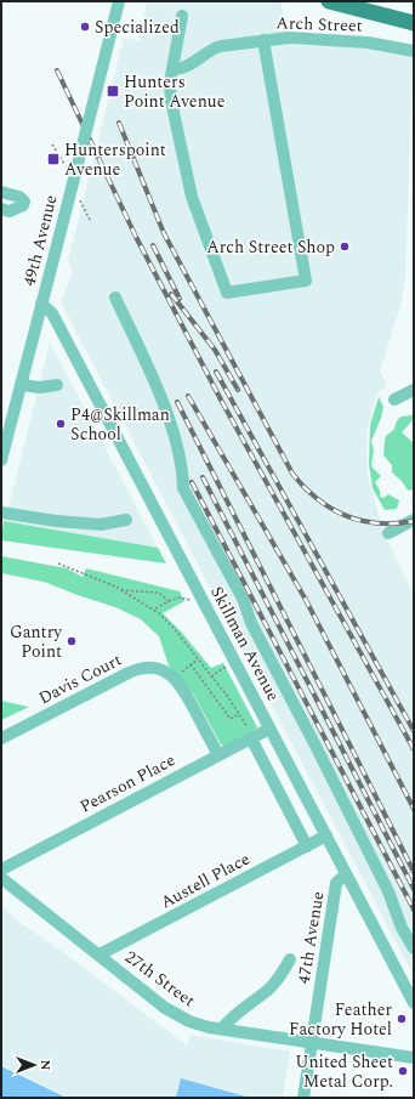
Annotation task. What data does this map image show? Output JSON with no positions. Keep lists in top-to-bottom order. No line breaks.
{"streets":{"street":["Arch Street","49th Avenue","Skillman Avenue","Davis Court","Pearson Place","Austell Place","47th Avenue","27th Street"]},"crossings":[["49th Avenue","Skillman Avenue"],["Skillman Avenue","Pearson Place"],["Skillman Avenue","Austell Place"],["Skillman Avenue","47th Avenue"],["Austell Place","27th Street"],["47th Avenue","27th Street"]],"places":{"other":["Specialized","Arch Street Shop","P4@Skillman School","Gantry Point","Feather Factory Hotel","United Sheet Metal Corp."],"transit":["Hunters Point Avenue","Hunterspoint Avenue"]},"north":"right"}
